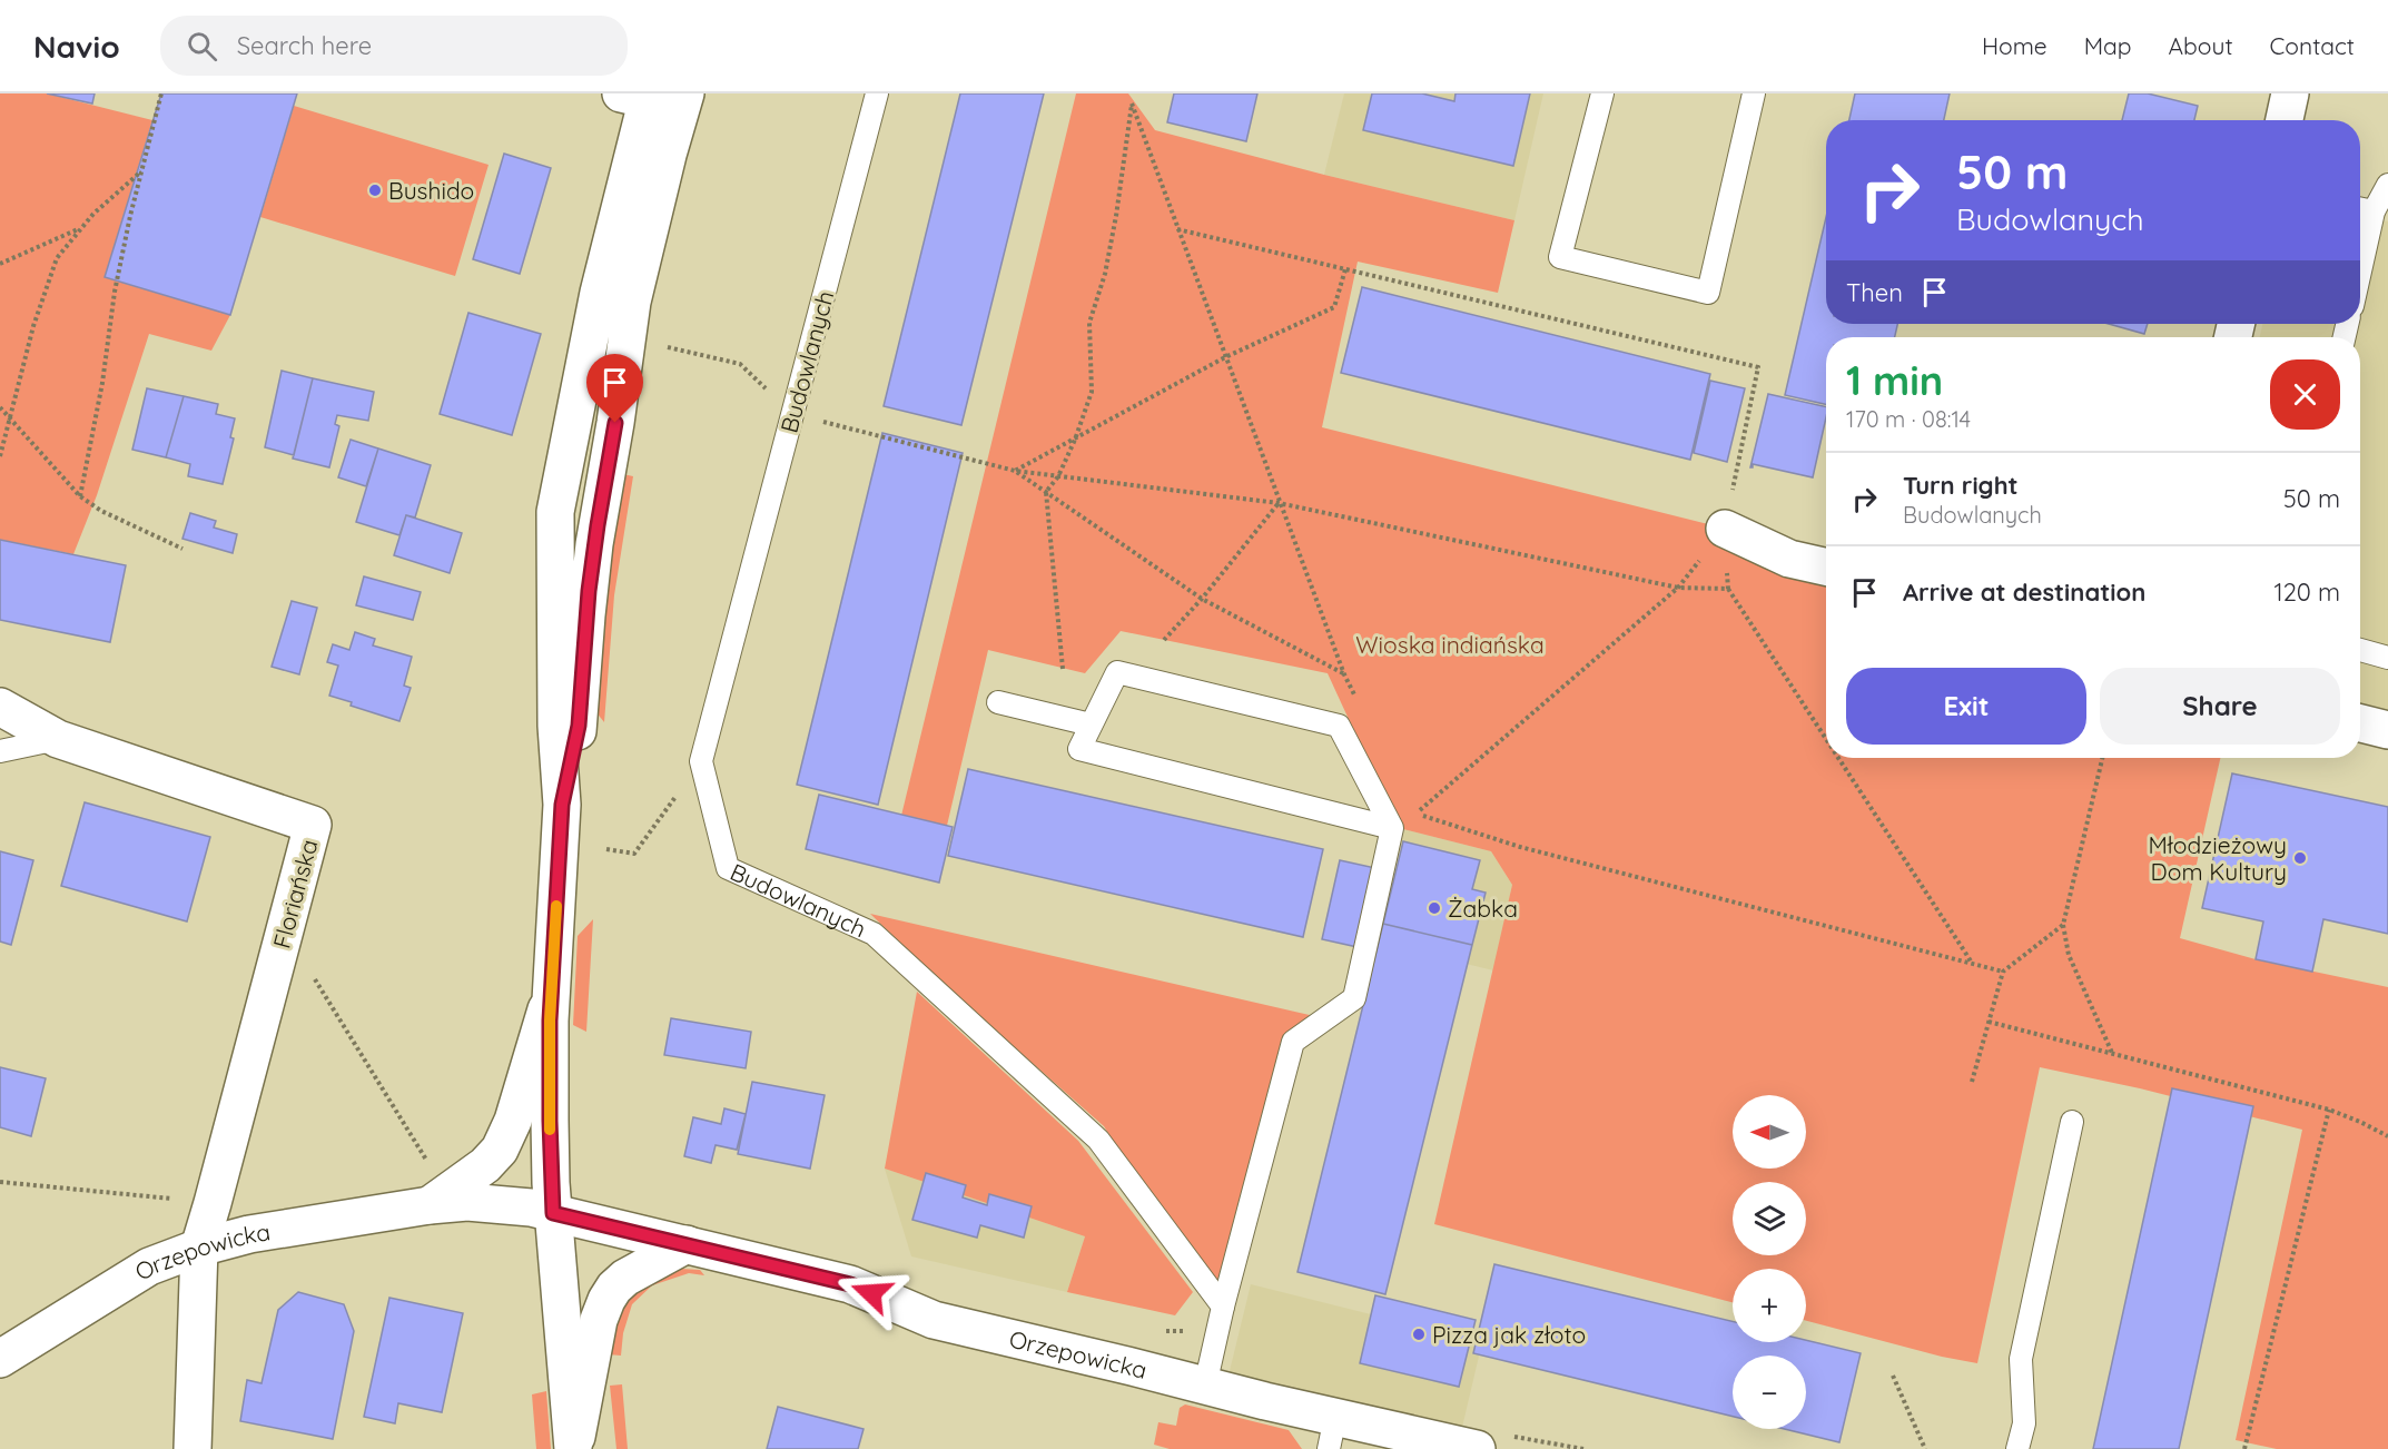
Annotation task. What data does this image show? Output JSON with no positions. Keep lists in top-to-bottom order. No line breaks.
{"streets":{"street":["Floriańska","Orzepowicka"],"lane":["Budowlanych"]},"crossings":[["Floriańska","Orzepowicka"]],"parks":["Wioska indiańska"],"places":["Bushido","Młodzieżowy Dom Kultury","Żabka","Pizza jak złoto"],"north":"left","page":{"header":"Navio","search":"Search here","nav":["Home","Map","About","Contact"],"turn":["50 m","Budowlanych"],"then":"Then","heading":["1 min","170 m · 08:14"],"list":[{"name":"Turn right","note":"Budowlanych","value":"50 m"},{"name":"Arrive at destination","value":"120 m"}],"buttons":["Exit","Share"],"map_buttons":["+","−"]}}
